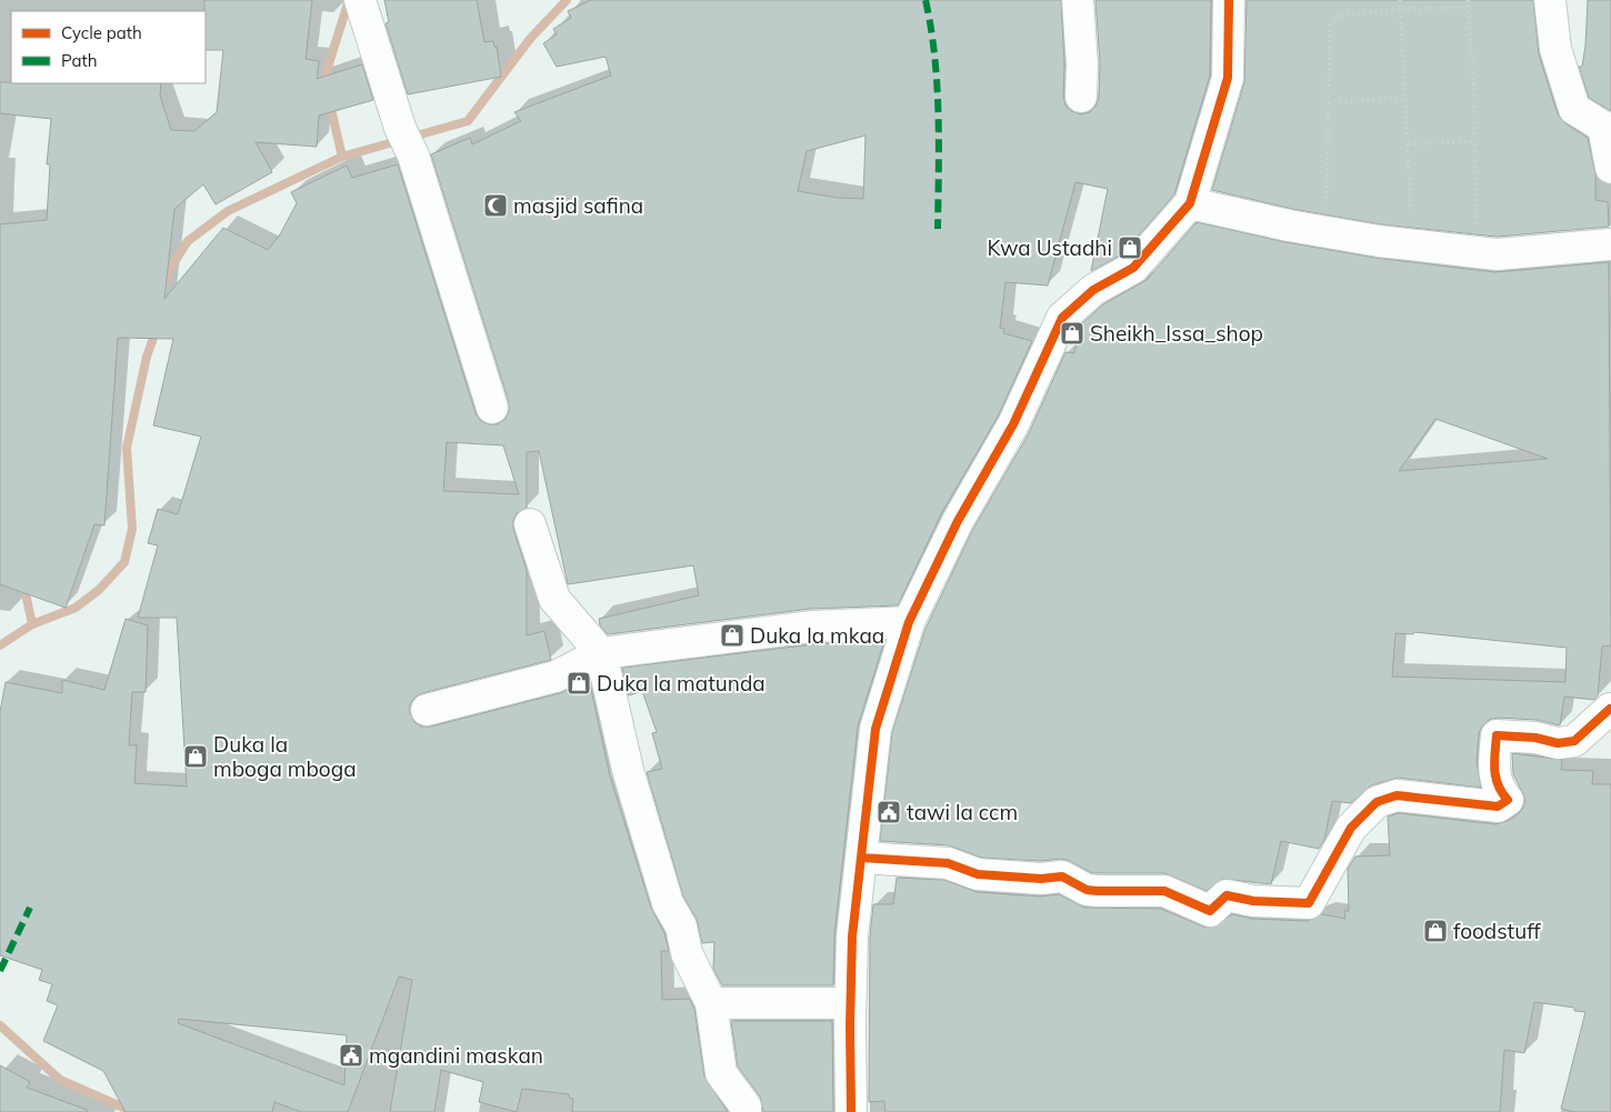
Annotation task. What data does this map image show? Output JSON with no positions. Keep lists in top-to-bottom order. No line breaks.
{"places":{"mosque":["masjid safina"],"shop":["Kwa Ustadhi","Sheikh_Issa_shop","Duka la mkaa","Duka la matunda","Duka la mboga mboga","foodstuff"],"public building":["tawi la ccm","mgandini maskan"]},"legend":["Cycle path","Path"]}
